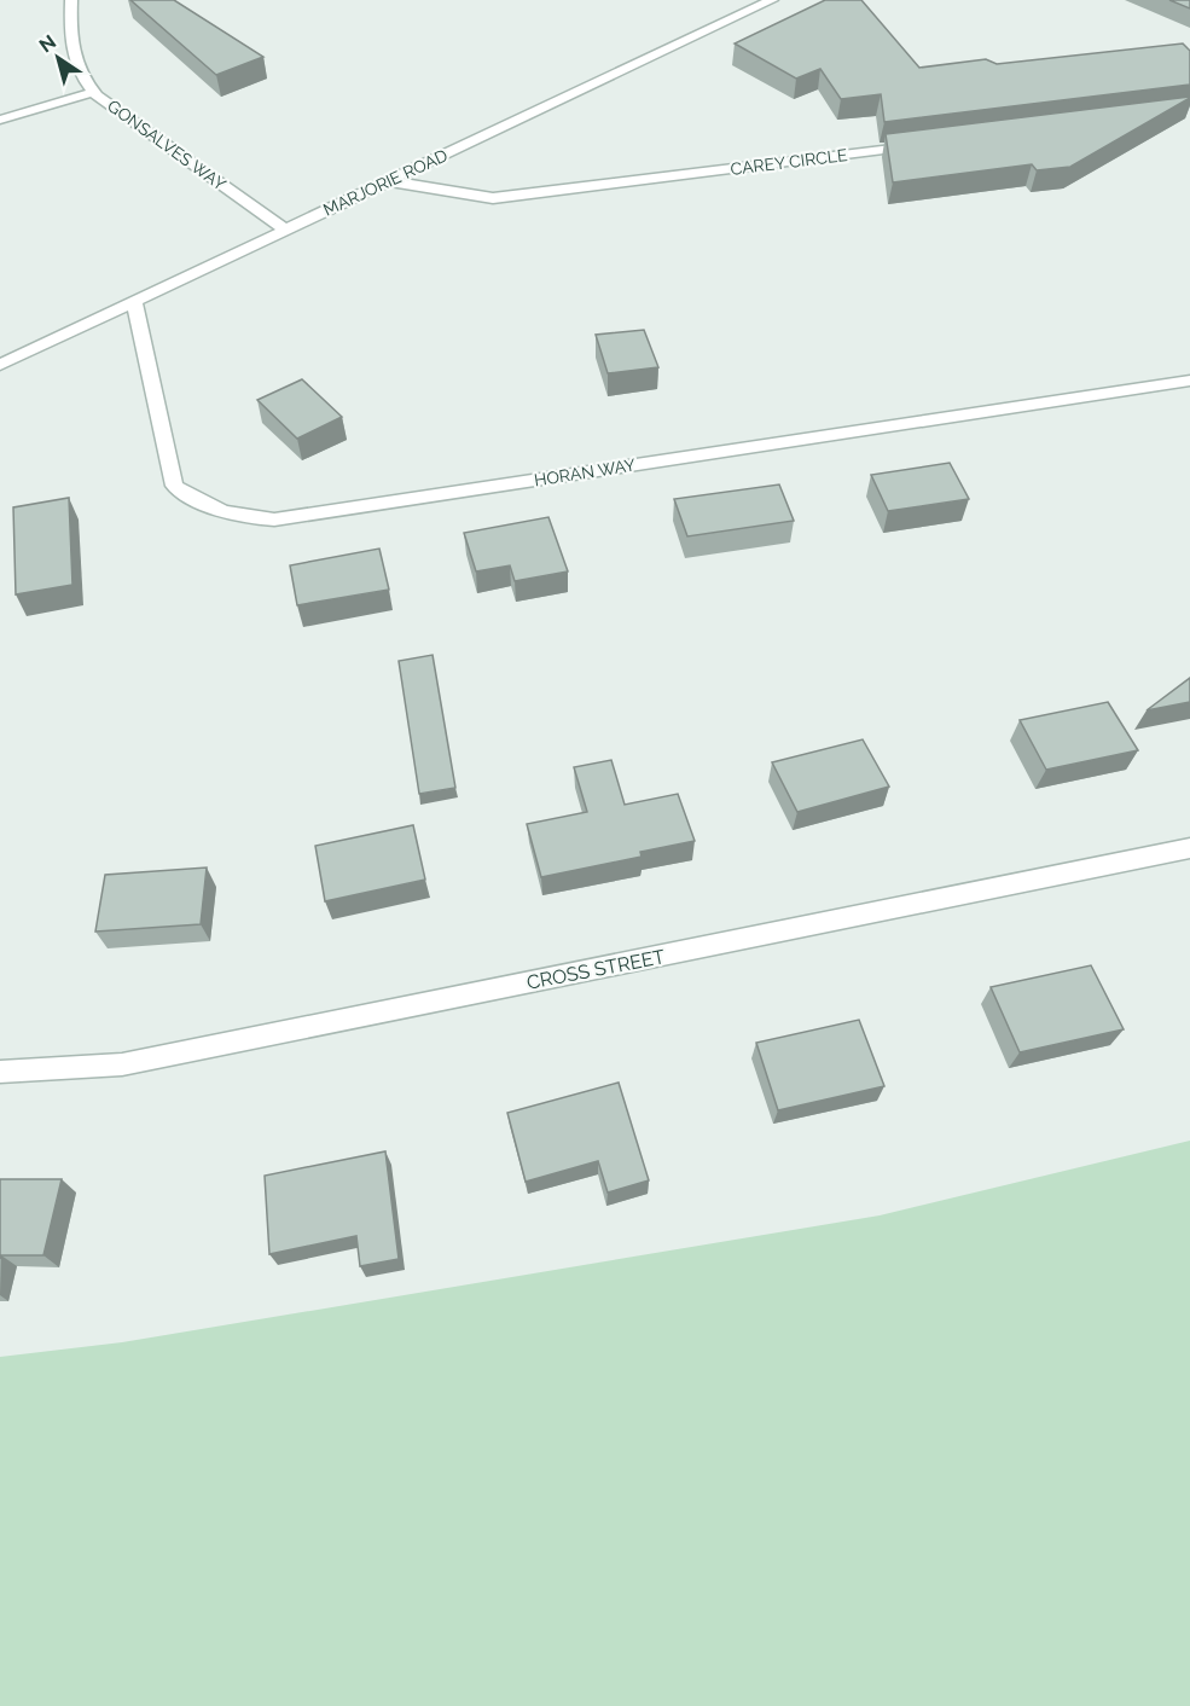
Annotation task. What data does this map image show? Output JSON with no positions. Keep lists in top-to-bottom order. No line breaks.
{"streets":{"street":["GONSALVES WAY","CAREY CIRCLE","MARJORIE ROAD","HORAN WAY","CROSS STREET"]},"crossings":[["GONSALVES WAY","MARJORIE ROAD"],["CAREY CIRCLE","MARJORIE ROAD"],["MARJORIE ROAD","HORAN WAY"]],"north":"top left"}
